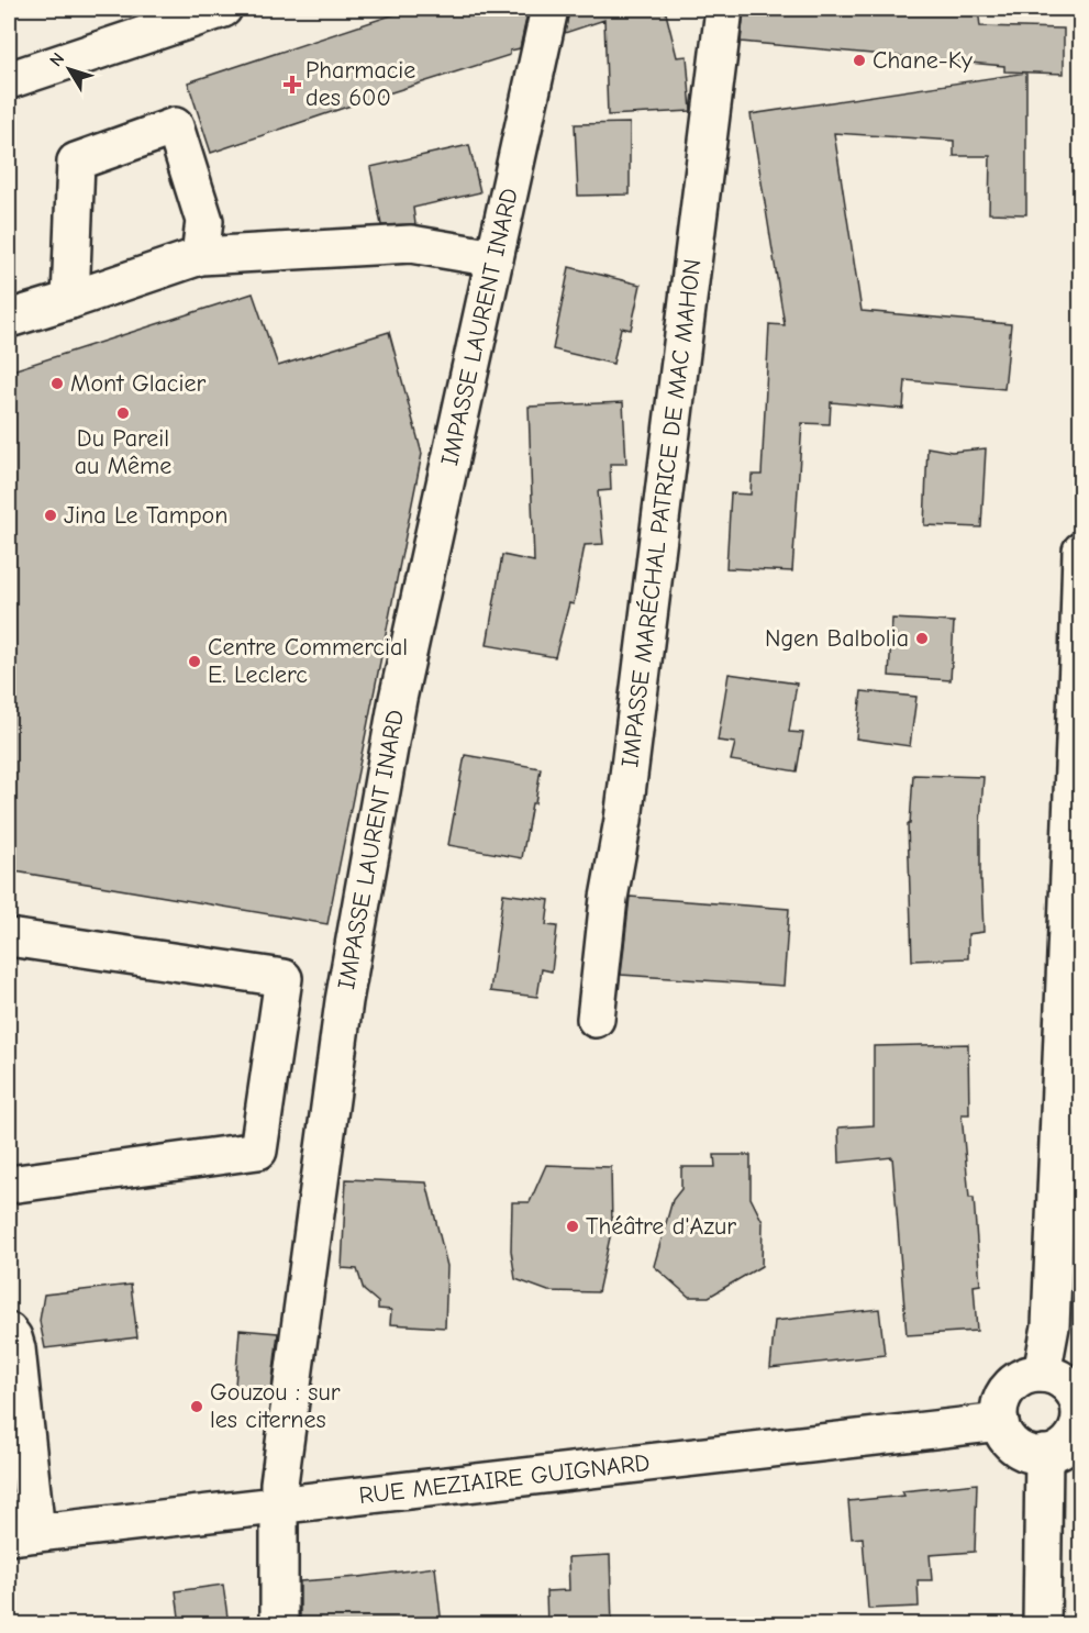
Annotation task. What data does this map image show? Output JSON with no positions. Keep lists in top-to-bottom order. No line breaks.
{"streets":{"street":["IMPASSE LAURENT INARD","IMPASSE MARÉCHAL PATRICE DE MAC MAHON","RUE MEZIAIRE GUIGNARD"]},"crossings":[["IMPASSE LAURENT INARD","RUE MEZIAIRE GUIGNARD"]],"places":{"other":["Chane-Ky","Mont Glacier","Du Pareil au Même","Jina Le Tampon","Ngen Balbolia","Centre Commercial E. Leclerc","Théâtre d'Azur","Gouzou : sur les citernes"],"health":["Pharmacie des 600"]},"north":"top left"}
